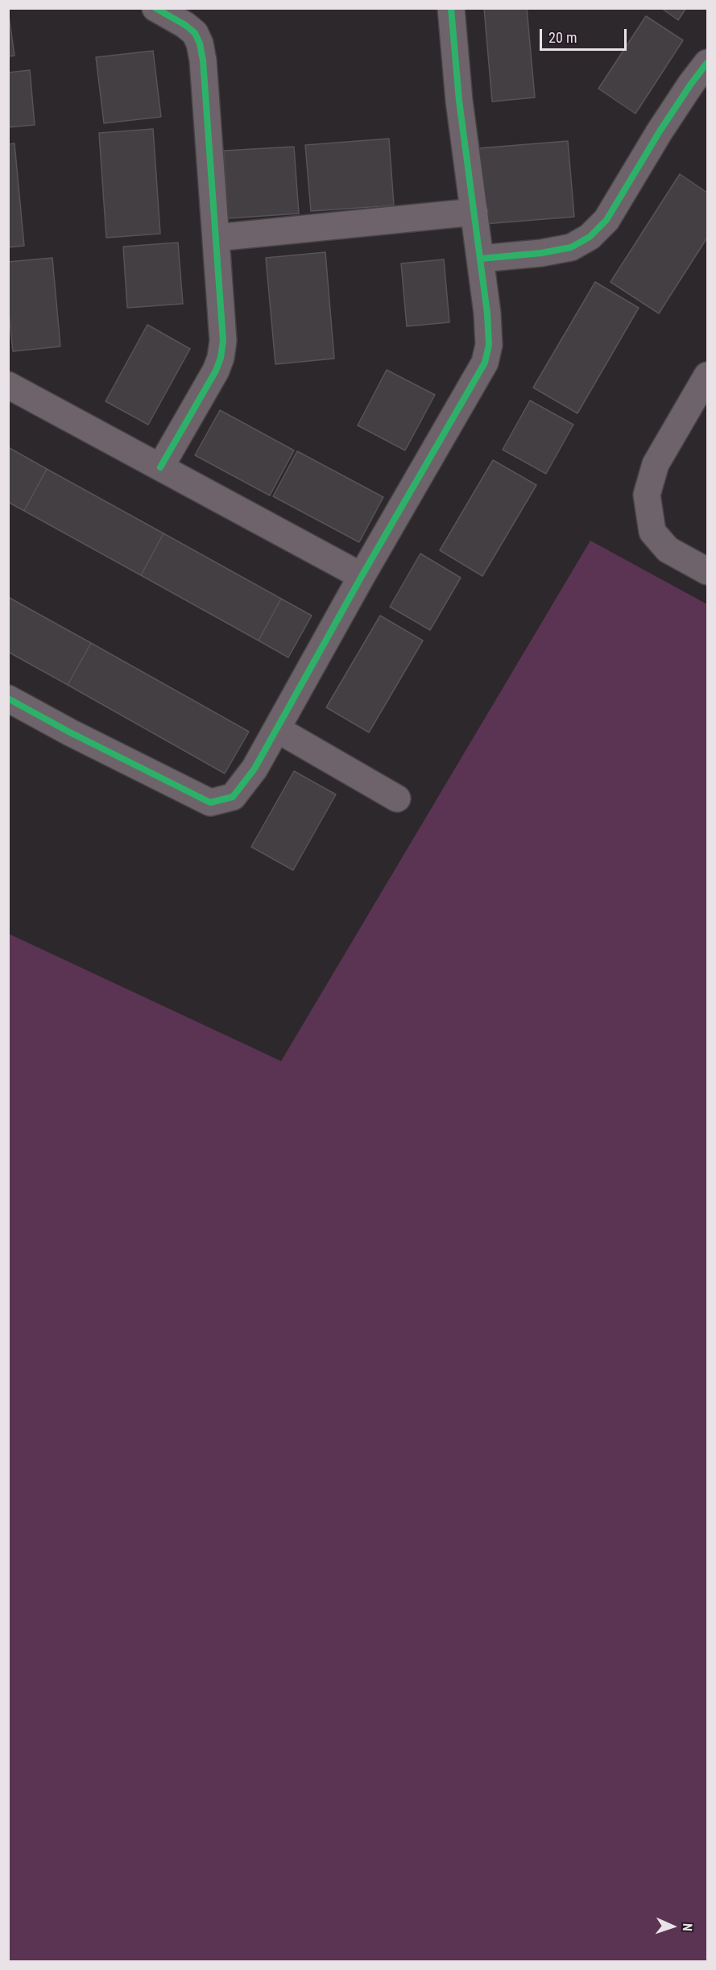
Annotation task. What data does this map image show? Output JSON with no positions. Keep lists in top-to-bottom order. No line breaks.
{"scale_bar":"20 m","north":"right"}
